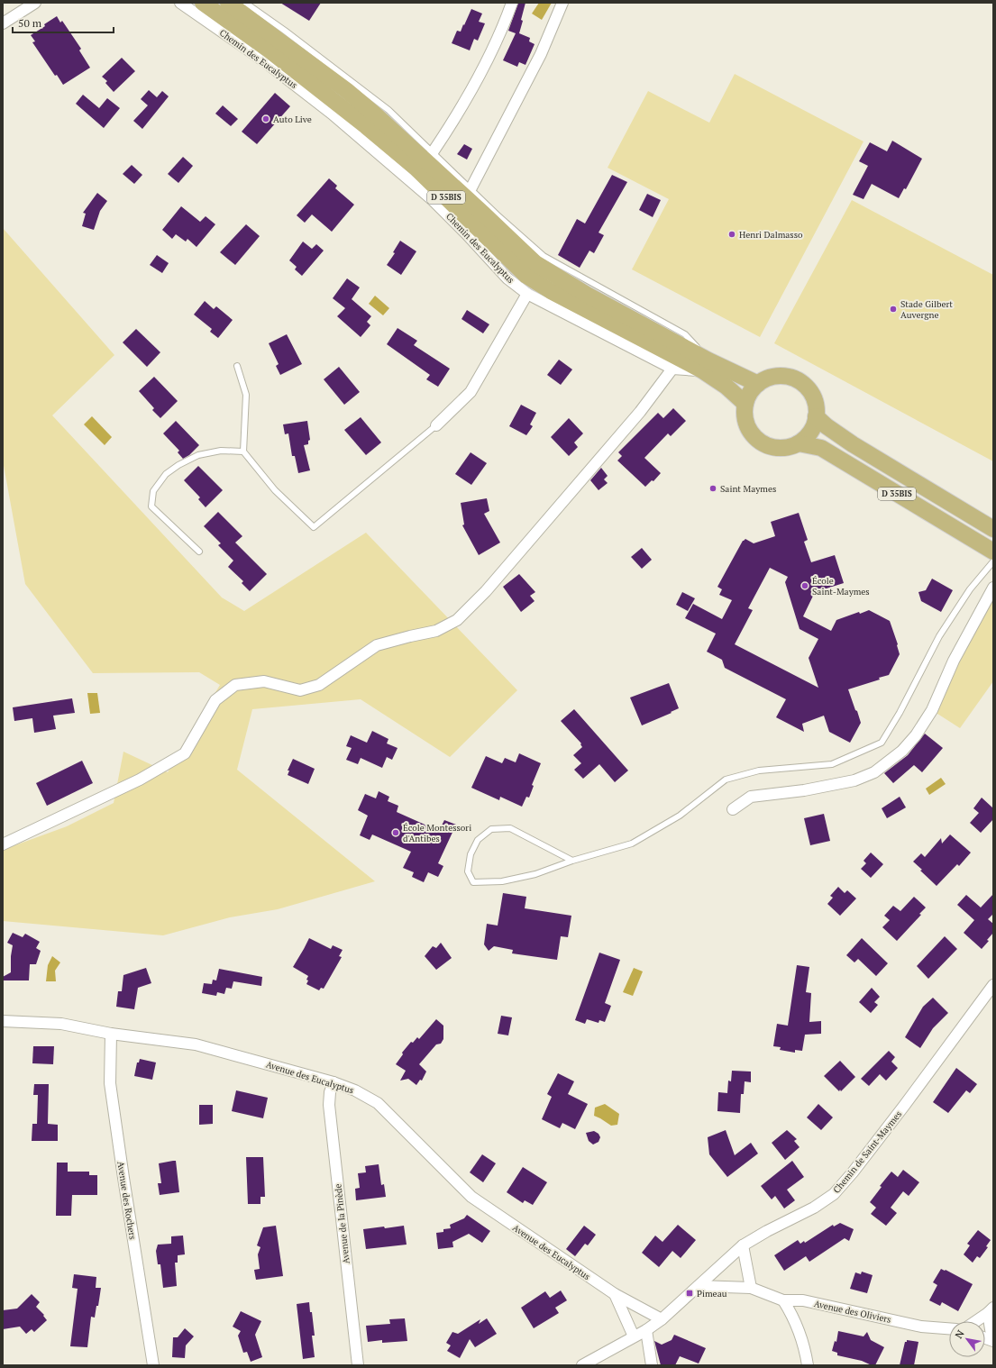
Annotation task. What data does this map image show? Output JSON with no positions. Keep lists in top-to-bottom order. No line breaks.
{"streets":{"main road":["Chemin des Eucalyptus","D 35BIS"],"street":["Avenue des Eucalyptus","Chemin de Saint-Maymes","Avenue des Rochers","Avenue de la Pinède","Avenue des Oliviers"]},"crossings":[["Chemin des Eucalyptus","D 35BIS"],["Avenue des Eucalyptus","Chemin de Saint-Maymes"],["Avenue des Eucalyptus","Avenue des Rochers"],["Avenue des Eucalyptus","Avenue de la Pinède"],["Chemin de Saint-Maymes","Avenue des Oliviers"]],"places":{"other":["Auto Live","Henri Dalmasso","Stade Gilbert Auvergne","Saint Maymes","École Saint-Maymes","École Montessori d'Antibes"],"transit":["Pimeau"]},"scale_bar":"50 m","north":"top left"}
